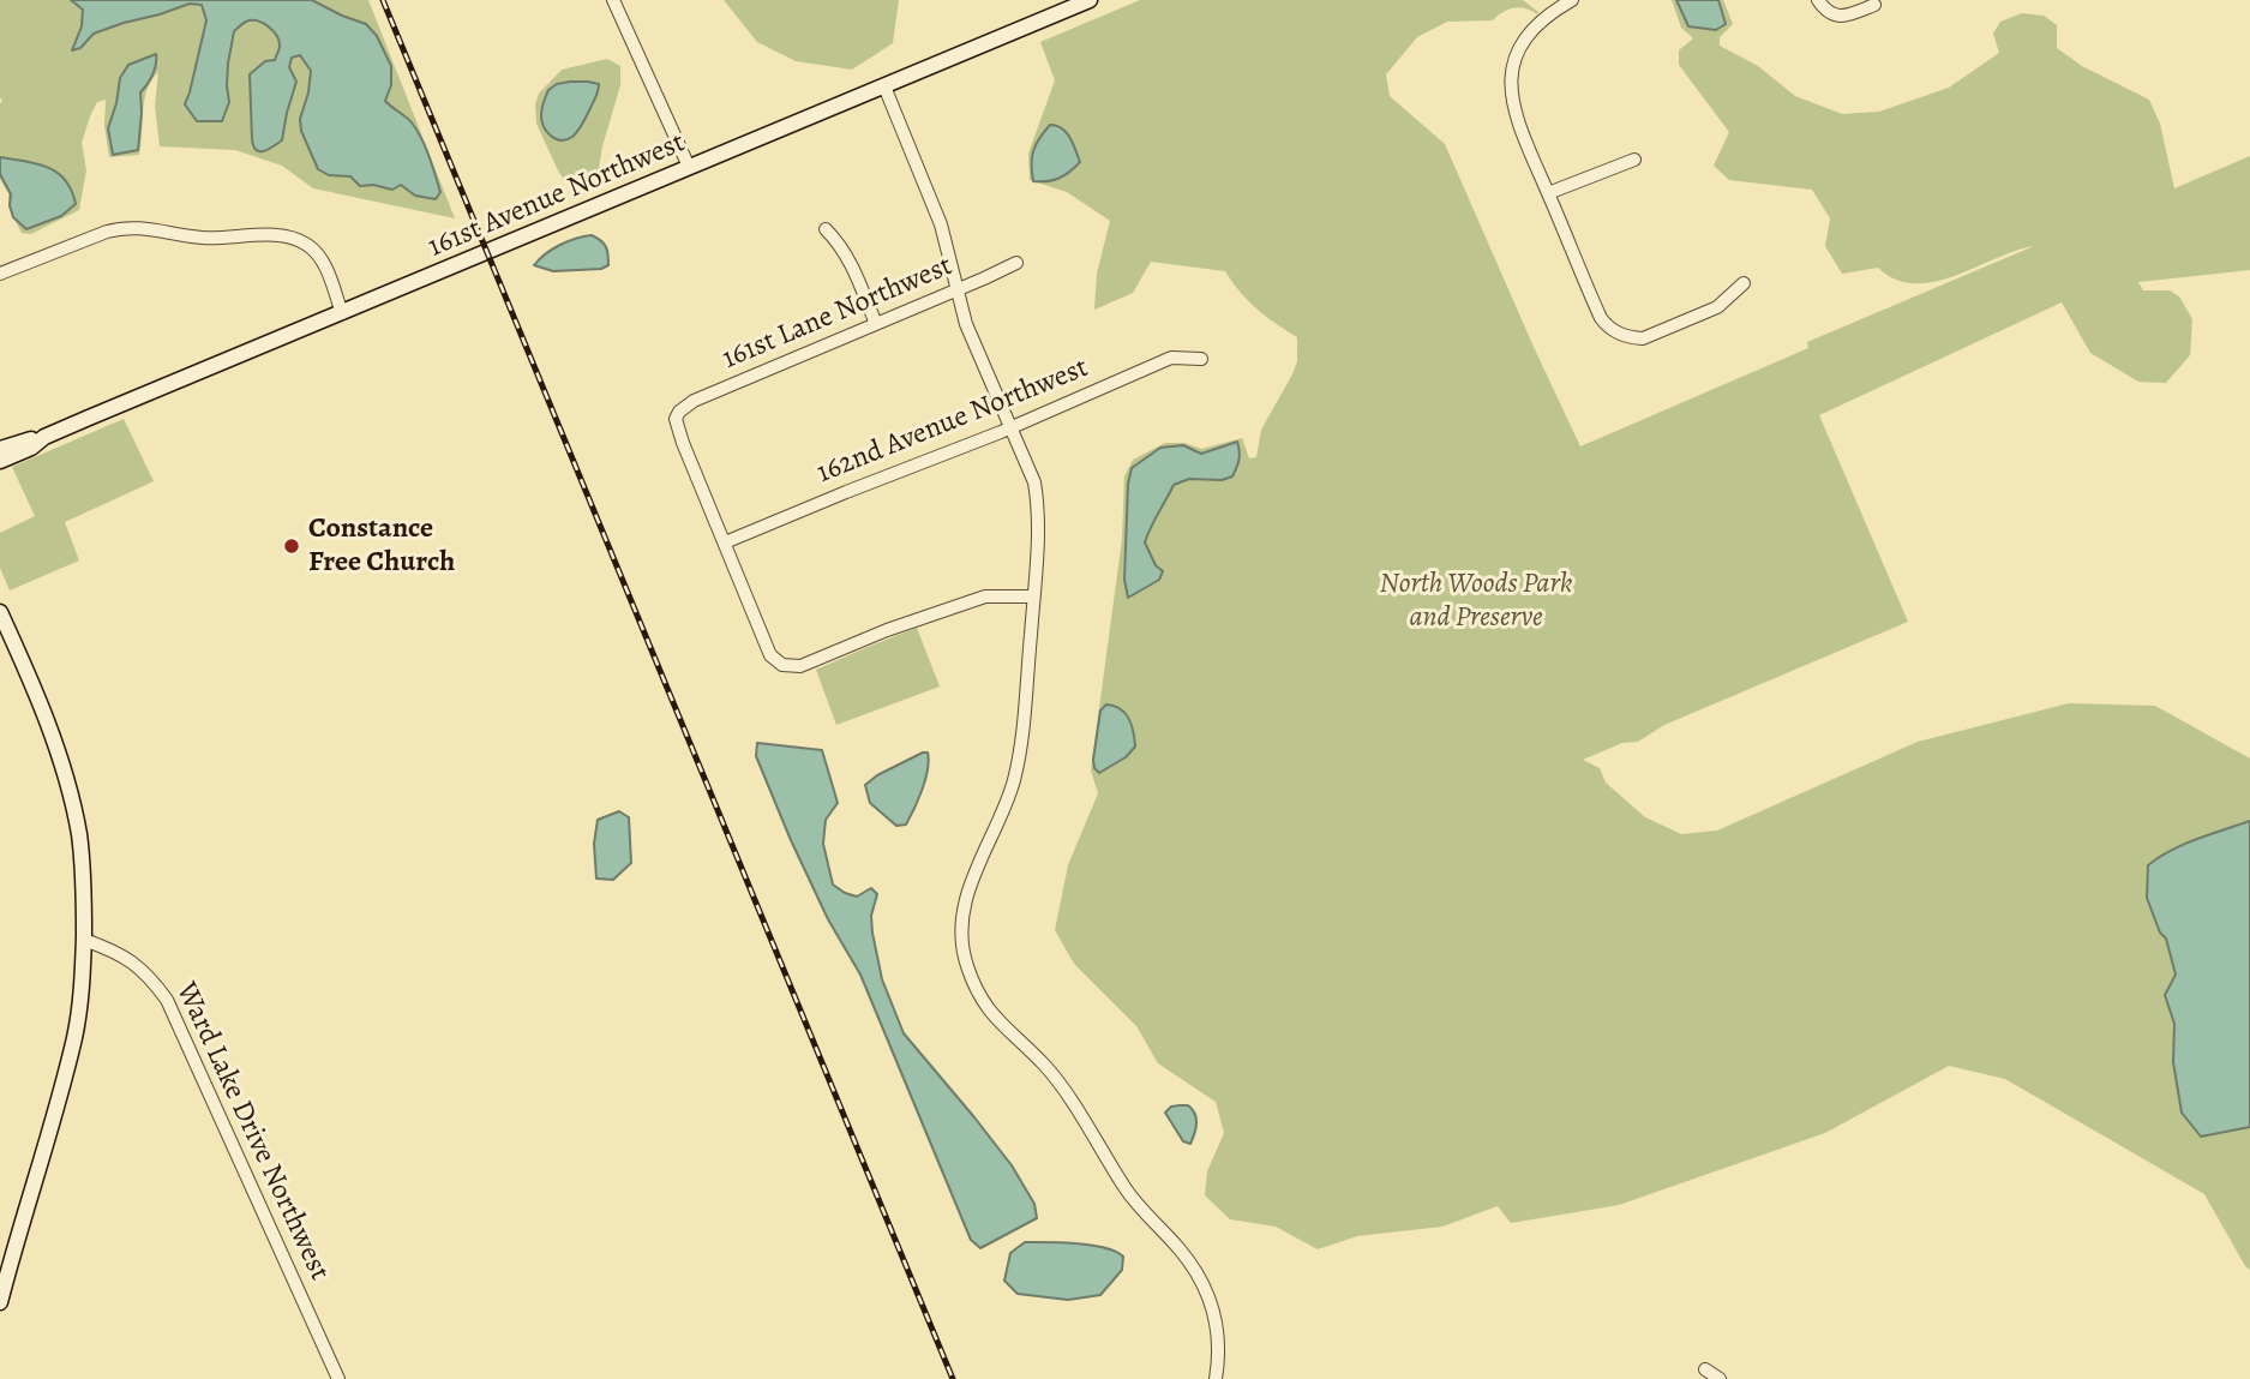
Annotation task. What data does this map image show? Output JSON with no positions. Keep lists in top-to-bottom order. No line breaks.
{"streets":{"main road":["161st Avenue Northwest"],"street":["161st Lane Northwest","162nd Avenue Northwest","Ward Lake Drive Northwest"]},"crossings":[["161st Lane Northwest","162nd Avenue Northwest"]],"parks":["North Woods Park and Preserve"],"places":["Constance Free Church"]}
